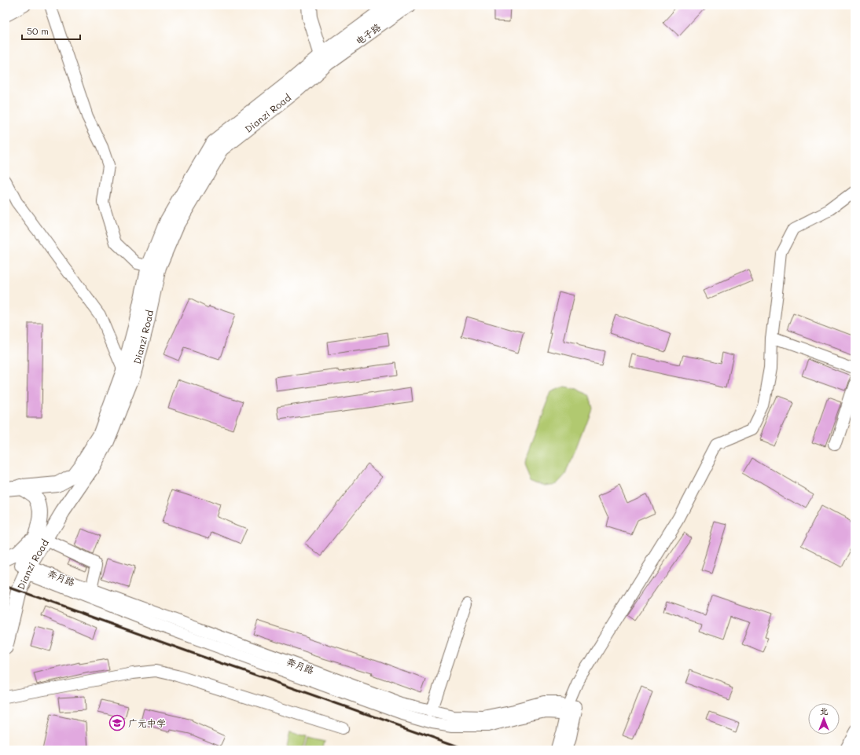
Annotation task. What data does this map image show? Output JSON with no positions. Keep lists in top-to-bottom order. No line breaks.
{"streets":{"main road":["电子路","Dianzi Road"],"street":["奔月路"]},"crossings":[["电子路","Dianzi Road"],["Dianzi Road","奔月路"]],"places":{"school or university":["广元中学"]},"scale_bar":"50 m","north":"top"}
